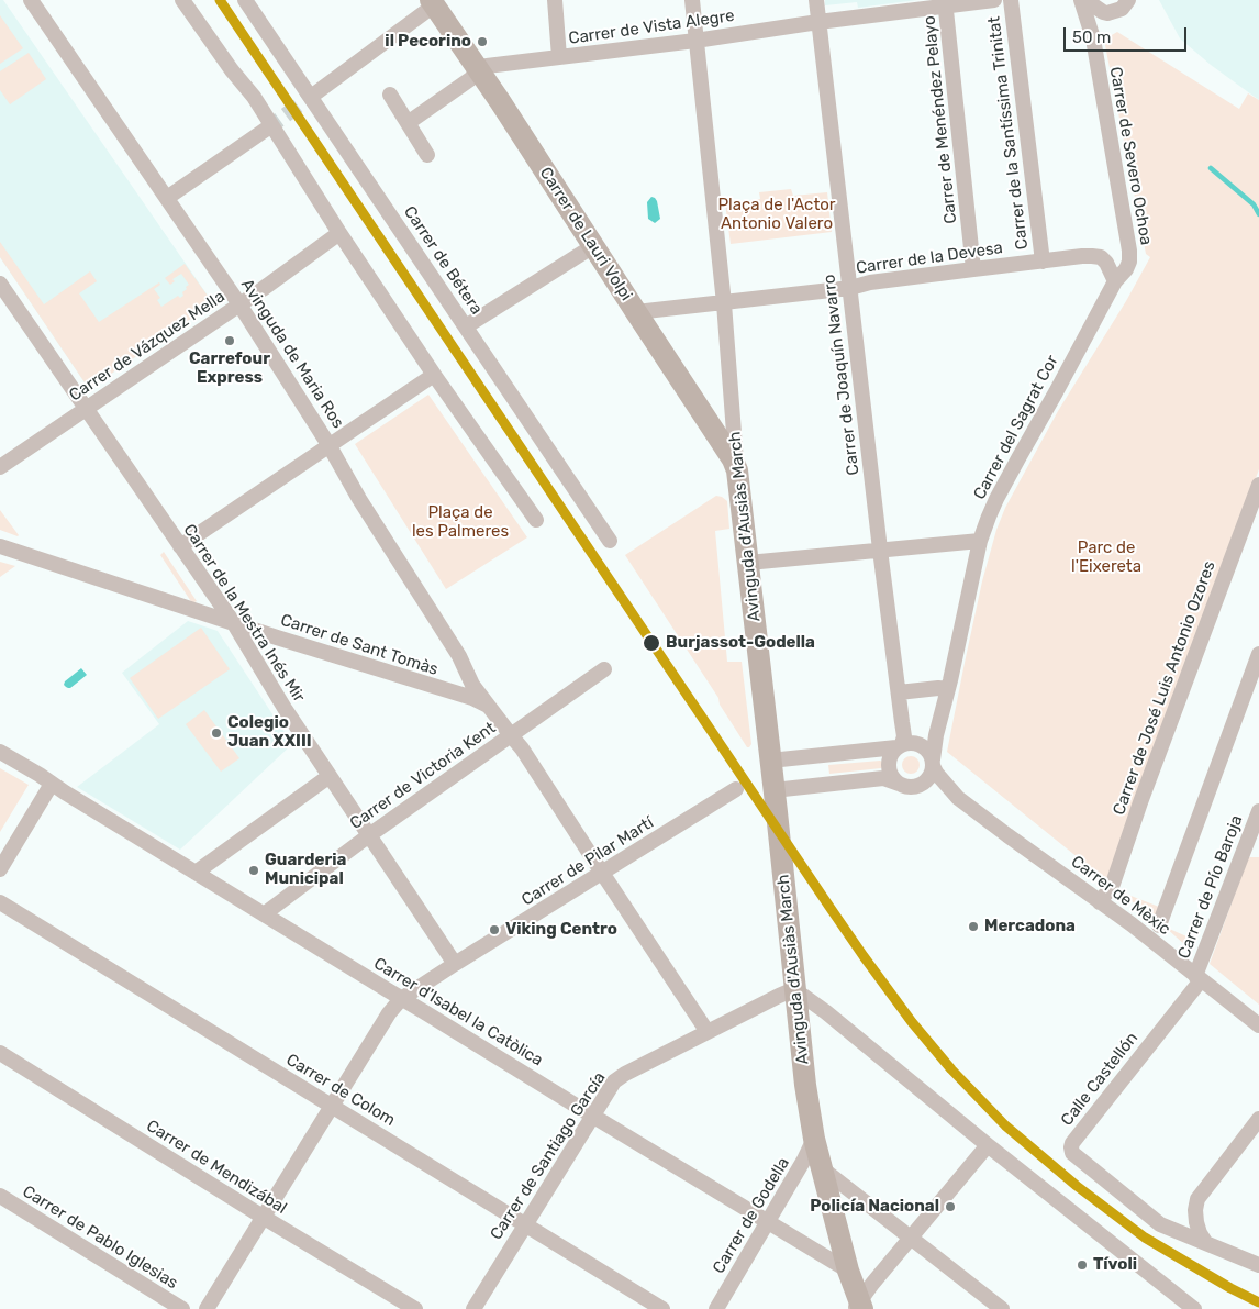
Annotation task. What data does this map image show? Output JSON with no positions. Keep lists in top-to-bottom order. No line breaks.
{"streets":{"street":["Carrer de Vista Alegre","Carrer de Menéndez Pelayo","Carrer de la Santíssima Trinitat","Carrer de Severo Ochoa","Carrer de Lauri Volpi","Carrer de la Devesa","Carrer de Bétera","Carrer de Vázquez Mella","Avinguda de Maria Ros","Carrer de Joaquín Navarro","Carrer del Sagrat Cor","Avinguda d'Ausiàs March","Carrer de la Mestra Inés Mir","Carrer de Sant Tomàs","Carrer de José Luis Antonio Ozores","Carrer de Victoria Kent","Carrer de Pilar Martí","Carrer de Pío Baroja","Carrer de Mèxic","Carrer d'Isabel la Catòlica","Calle Castellón","Carrer de Colom","Carrer de Santiago García","Carrer de Mendizábal","Carrer de Godella","Carrer de Pablo Iglesias"]},"crossings":[["Carrer de Vista Alegre","Carrer de Menéndez Pelayo"],["Carrer de Vista Alegre","Carrer de Lauri Volpi"],["Carrer de Vista Alegre","Carrer de Joaquín Navarro"],["Carrer de Vista Alegre","Avinguda d'Ausiàs March"],["Carrer de Menéndez Pelayo","Carrer de la Devesa"],["Carrer de la Santíssima Trinitat","Carrer de la Devesa"],["Carrer de Severo Ochoa","Carrer de la Devesa"],["Carrer de Severo Ochoa","Carrer del Sagrat Cor"],["Carrer de Lauri Volpi","Carrer de la Devesa"],["Carrer de Lauri Volpi","Avinguda d'Ausiàs March"],["Carrer de la Devesa","Carrer de Joaquín Navarro"],["Carrer de la Devesa","Carrer del Sagrat Cor"],["Carrer de la Devesa","Avinguda d'Ausiàs March"],["Carrer de Vázquez Mella","Avinguda de Maria Ros"],["Carrer de Vázquez Mella","Carrer de la Mestra Inés Mir"],["Avinguda de Maria Ros","Carrer de Sant Tomàs"],["Avinguda de Maria Ros","Carrer de Victoria Kent"],["Avinguda de Maria Ros","Carrer de Pilar Martí"],["Avinguda de Maria Ros","Carrer de Santiago García"],["Carrer de Joaquín Navarro","Carrer del Sagrat Cor"],["Carrer de Joaquín Navarro","Carrer de Mèxic"],["Carrer del Sagrat Cor","Carrer de Mèxic"],["Avinguda d'Ausiàs March","Carrer de Mèxic"],["Avinguda d'Ausiàs March","Carrer d'Isabel la Catòlica"],["Avinguda d'Ausiàs March","Carrer de Santiago García"],["Avinguda d'Ausiàs March","Carrer de Godella"],["Carrer de la Mestra Inés Mir","Carrer de Sant Tomàs"],["Carrer de la Mestra Inés Mir","Carrer de Victoria Kent"],["Carrer de la Mestra Inés Mir","Carrer de Pilar Martí"],["Carrer de José Luis Antonio Ozores","Carrer de Mèxic"],["Carrer de Victoria Kent","Carrer d'Isabel la Catòlica"],["Carrer de Pilar Martí","Carrer d'Isabel la Catòlica"],["Carrer de Pilar Martí","Carrer de Colom"],["Carrer de Pilar Martí","Carrer de Mendizábal"],["Carrer de Pío Baroja","Carrer de Mèxic"],["Carrer de Pío Baroja","Calle Castellón"],["Carrer de Mèxic","Calle Castellón"],["Carrer d'Isabel la Catòlica","Carrer de Santiago García"],["Carrer d'Isabel la Catòlica","Carrer de Godella"],["Carrer de Colom","Carrer de Santiago García"]],"parks":["Plaça de l'Actor Antonio Valero","Plaça de les Palmeres","Parc de l'Eixereta"],"places":["il Pecorino","Carrefour Express","Burjassot-Godella","Colegio Juan XXIII","Guarderia Municipal","Mercadona","Viking Centro","Policía Nacional","Tívoli"],"scale_bar":"50 m"}
